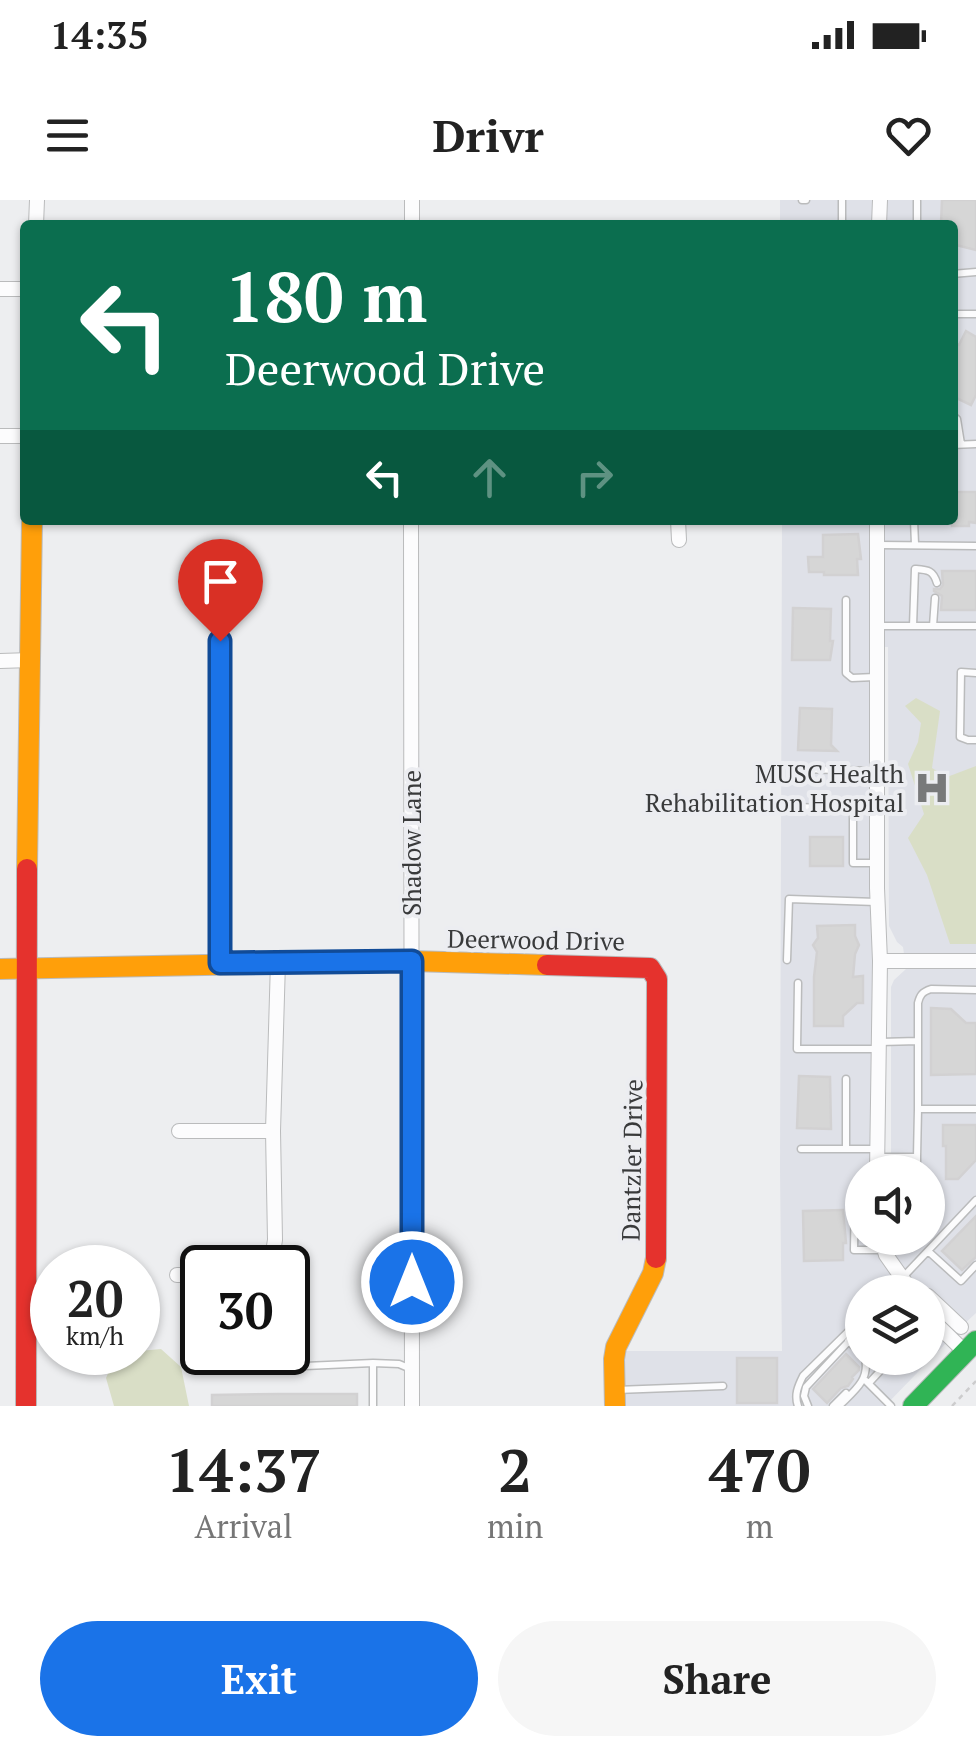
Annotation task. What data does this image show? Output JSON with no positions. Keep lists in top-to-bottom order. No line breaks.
{"streets":{"street":["Shadow Lane","Deerwood Drive","Dantzler Drive"]},"crossings":[["Shadow Lane","Deerwood Drive"],["Deerwood Drive","Dantzler Drive"]],"places":{"hospital":["MUSC Health Rehabilitation Hospital"]},"page":{"status":"14:35","header":"Drivr","turn":["180 m","Deerwood Drive"],"speed":"20 km/h","limit":"30","eta":["14:37","Arrival","2","min","470","m"],"buttons":["Exit","Share"]}}
